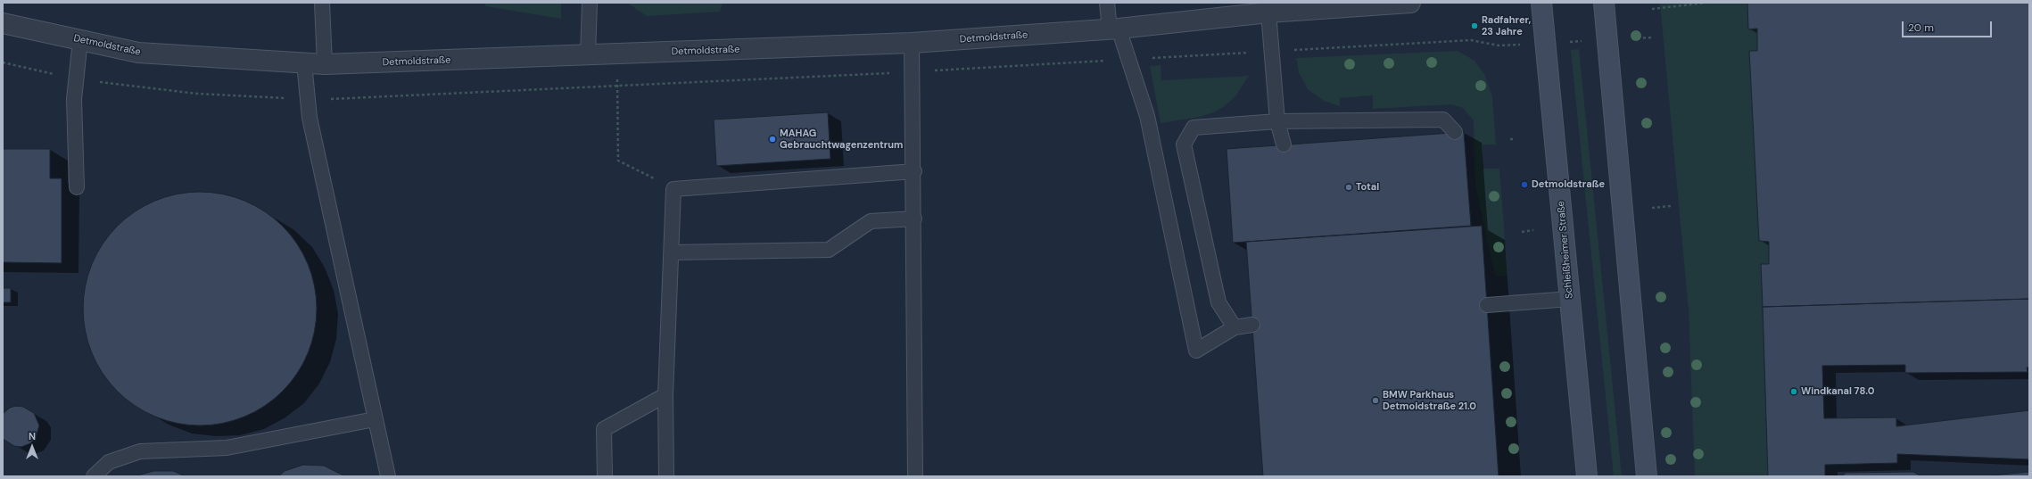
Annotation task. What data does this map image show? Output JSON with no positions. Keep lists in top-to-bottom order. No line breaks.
{"streets":{"main road":["Schleißheimer Straße"],"street":["Detmoldstraße"]},"places":["Radfahrer, 23 Jahre","MAHAG Gebrauchtwagenzentrum","Detmoldstraße","Total","Windkanal 78.0","BMW Parkhaus Detmoldstraße 21.0"],"scale_bar":"20 m","north":"top"}
